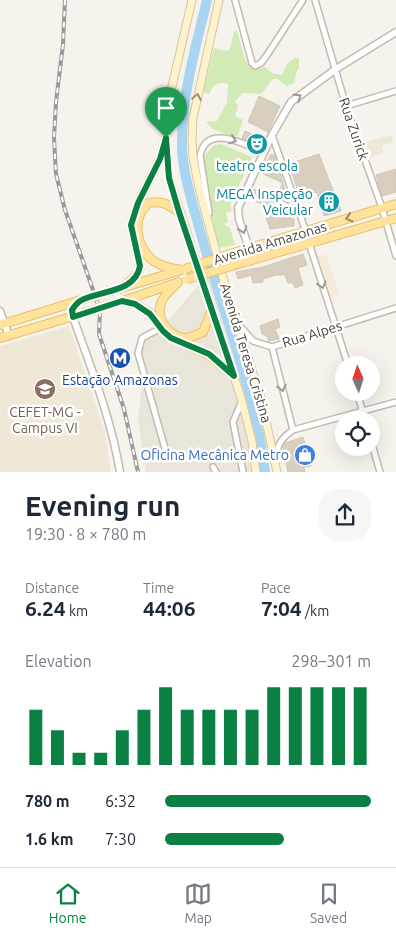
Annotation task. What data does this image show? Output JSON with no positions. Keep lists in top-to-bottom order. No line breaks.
{"streets":{"main road":["Avenida Amazonas","Avenida Teresa Cristina"],"street":["Rua Zurick","Rua Alpes"]},"crossings":[["Rua Zurick","Avenida Amazonas"],["Rua Alpes","Avenida Teresa Cristina"]],"places":{"theatre":["teatro escola"],"building":["MEGA Inspeção Veicular"],"metro station":["Estação Amazonas"],"school or university":["CEFET-MG - Campus VI"],"shop":["Oficina Mecânica Metro"]},"north":"top","page":{"heading":["Evening run","19:30 · 8 × 780 m"],"stats":[["Distance","6.24 km"],["Time","44:06"],["Pace","7:04 /km"]],"chart":["Elevation","298–301 m"],"list":[{"name":"780 m","note":"6:32"},{"name":"1.6 km","note":"7:30"}],"tabs":["Home","Map","Saved"]}}
